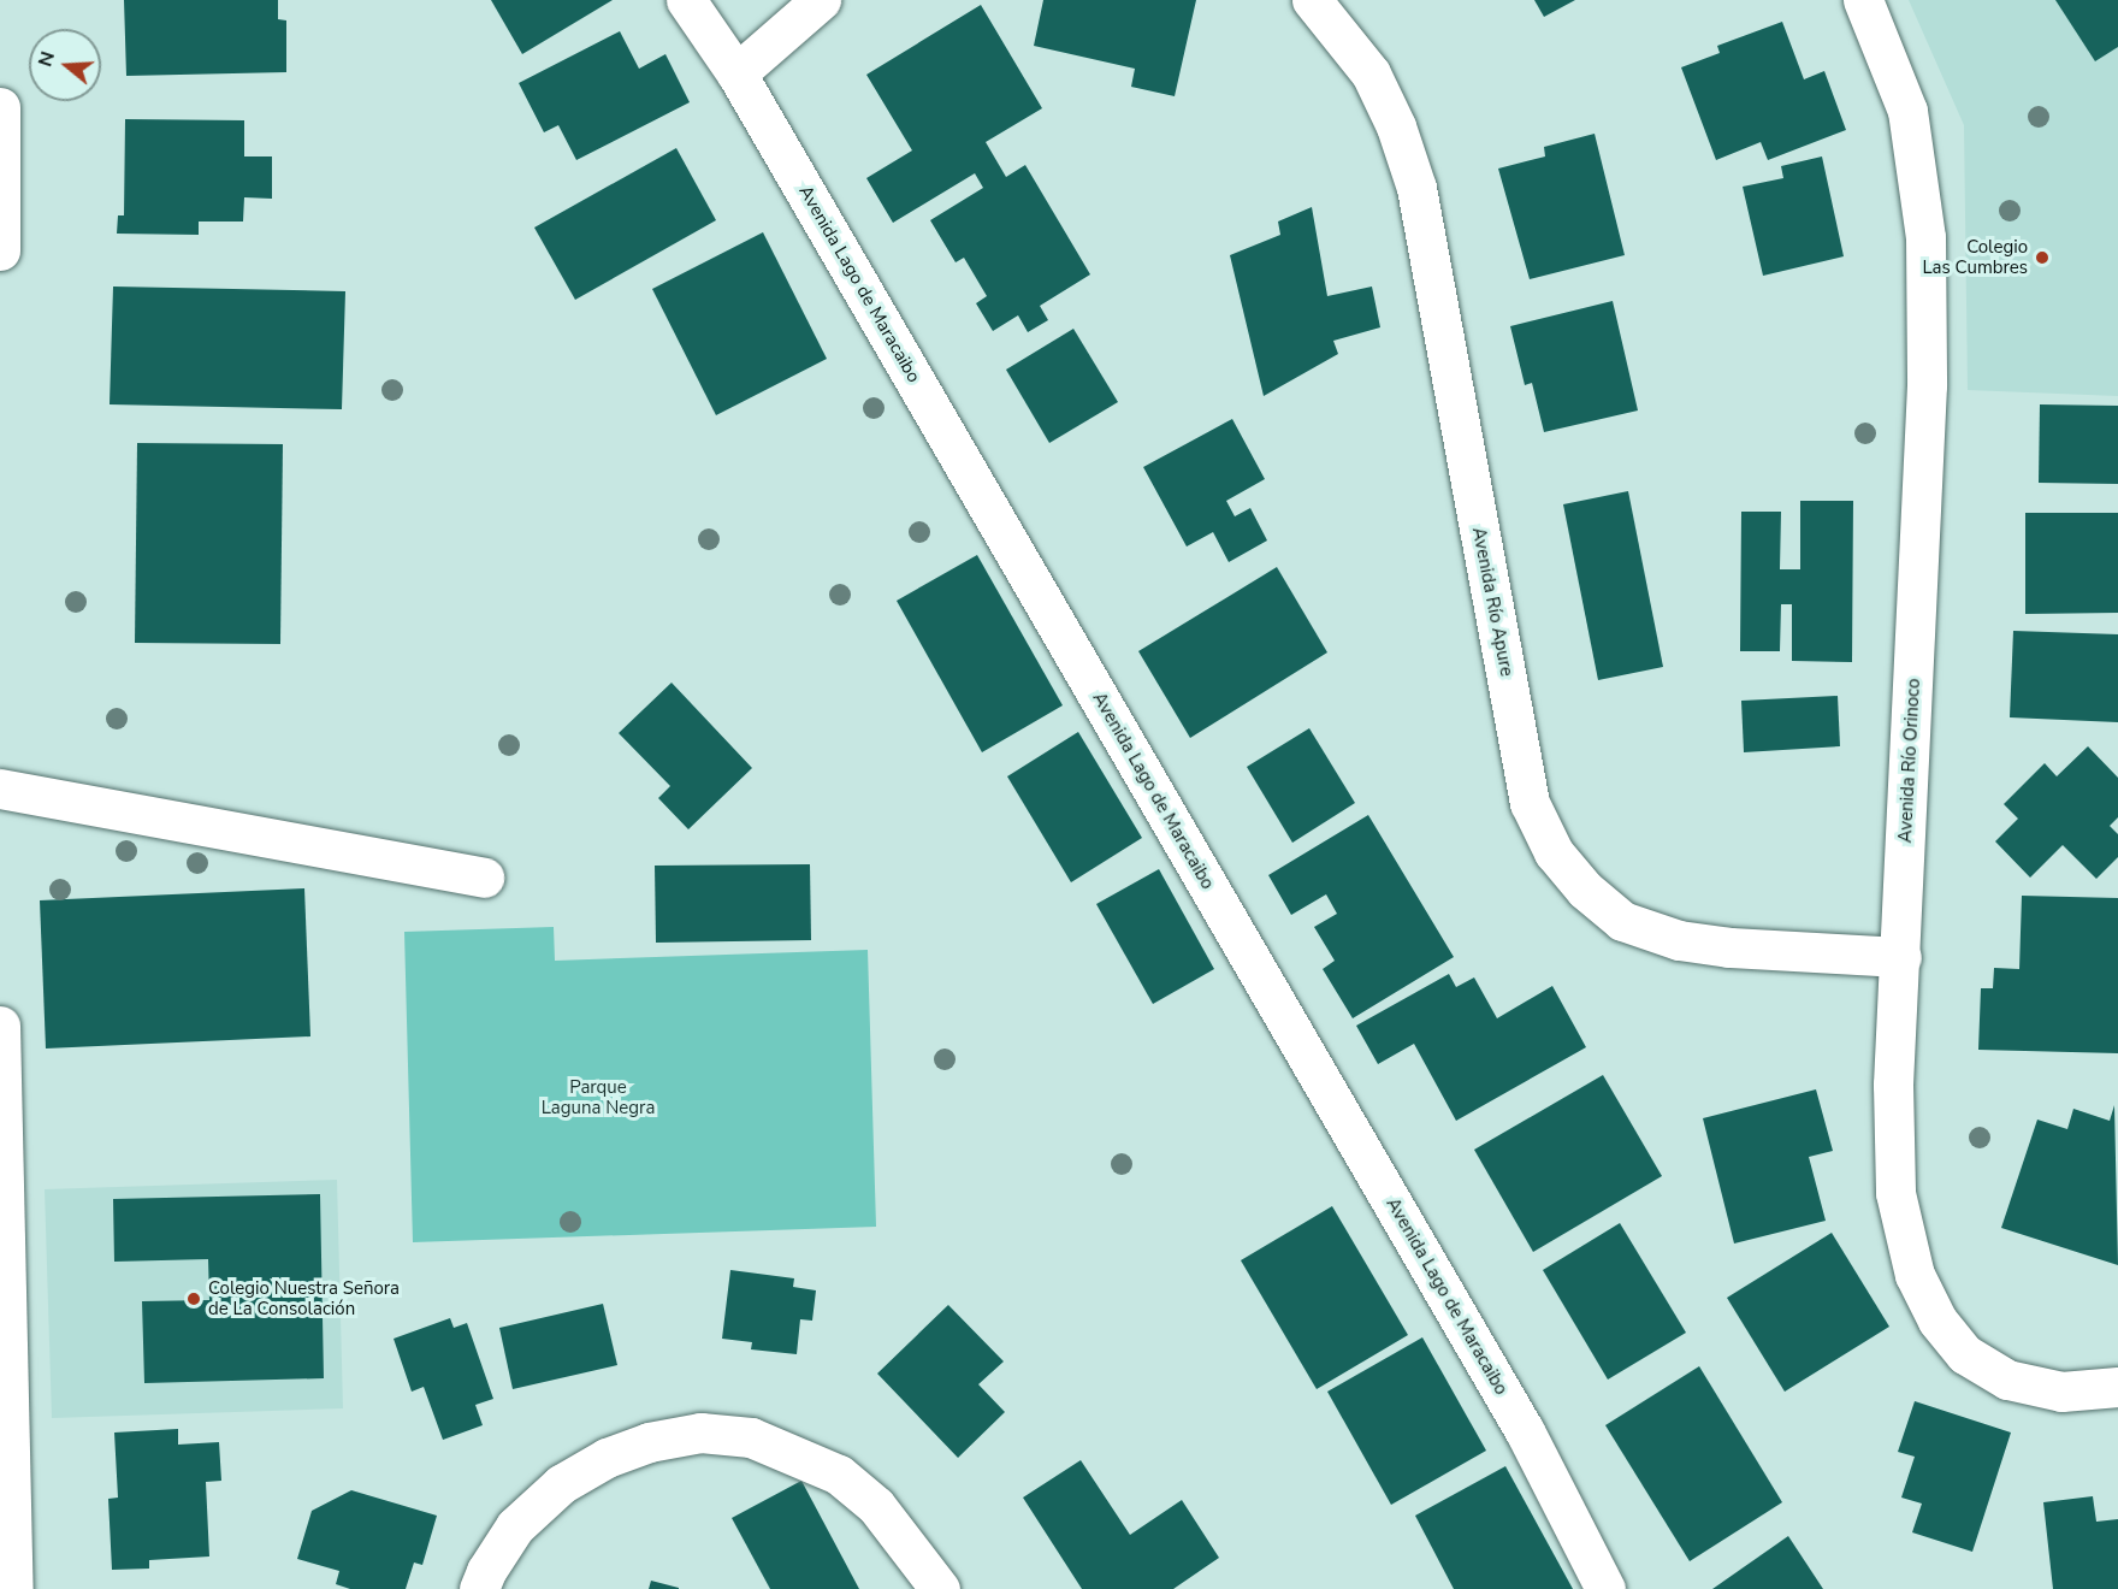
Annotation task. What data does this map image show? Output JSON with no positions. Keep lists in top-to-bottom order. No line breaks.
{"streets":{"street":["Avenida Lago de Maracaibo","Avenida Río Apure","Avenida Río Orinoco"]},"crossings":[["Avenida Río Apure","Avenida Río Orinoco"]],"parks":["Parque Laguna Negra"],"places":["Colegio Las Cumbres","Colegio Nuestra Señora de La Consolación"],"north":"left"}
